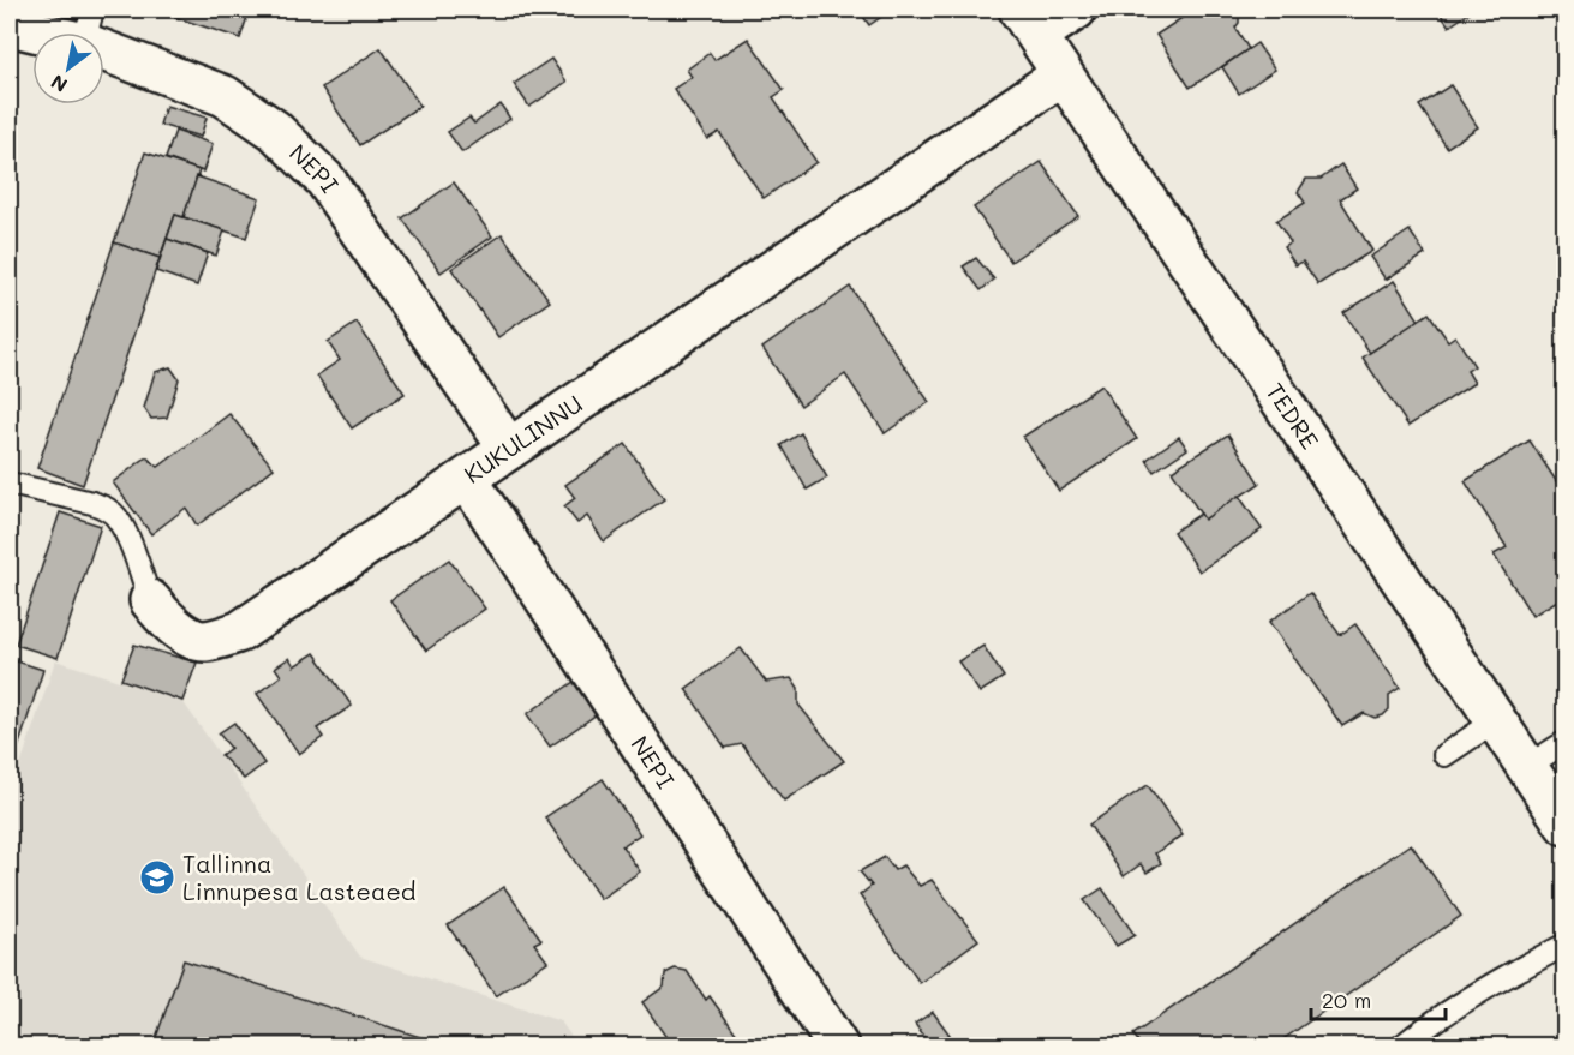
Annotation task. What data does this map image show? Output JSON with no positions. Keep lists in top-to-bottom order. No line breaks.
{"streets":{"street":["NEPI","TEDRE","KUKULINNU"]},"crossings":[["NEPI","KUKULINNU"],["TEDRE","KUKULINNU"]],"places":{"school or university":["Tallinna Linnupesa Lasteaed"]},"scale_bar":"20 m","north":"bottom left"}
